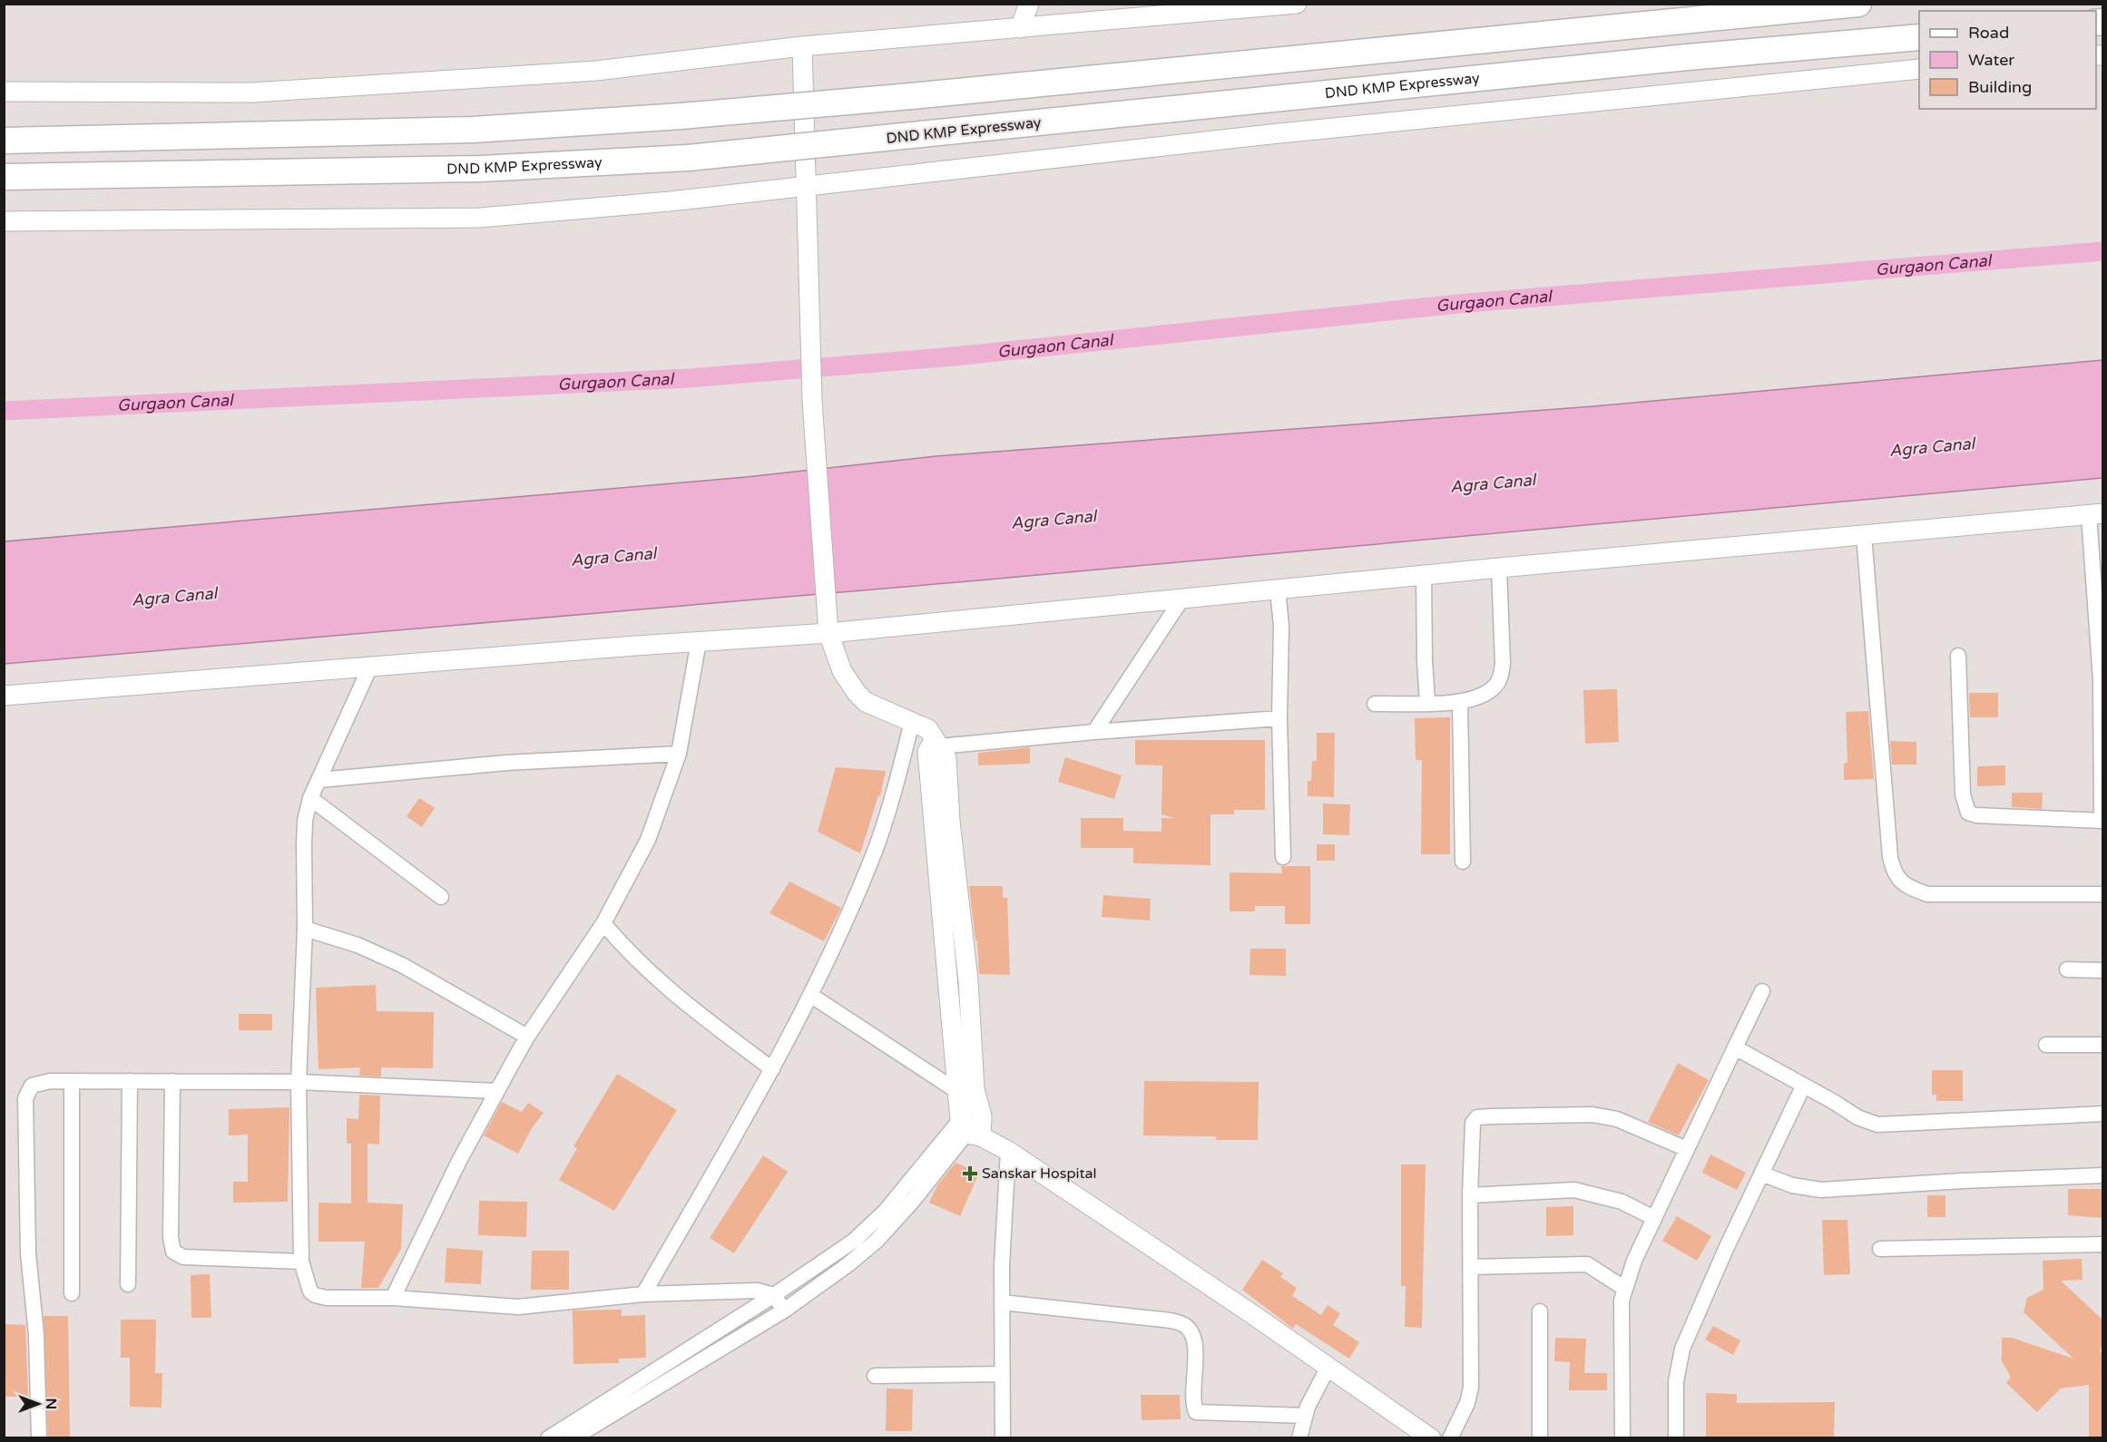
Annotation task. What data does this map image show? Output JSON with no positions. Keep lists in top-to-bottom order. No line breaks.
{"streets":{"highway":["DND KMP Expressway"]},"water":["Gurgaon Canal","Agra Canal"],"places":{"health":["Sanskar Hospital"]},"legend":["Road","Water","Building"],"north":"right"}
